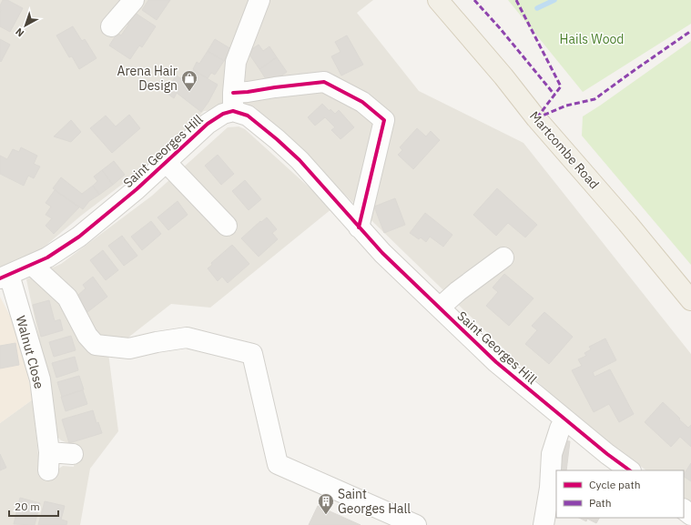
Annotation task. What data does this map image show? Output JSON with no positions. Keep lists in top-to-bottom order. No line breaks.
{"streets":{"main road":["Martcombe Road"],"street":["Saint Georges Hill","Walnut Close"]},"crossings":[["Saint Georges Hill","Walnut Close"]],"parks":["Hails Wood"],"places":{"shop":["Arena Hair Design"],"building":["Saint Georges Hall"]},"legend":["Cycle path","Path"],"scale_bar":"20 m","north":"bottom left"}
